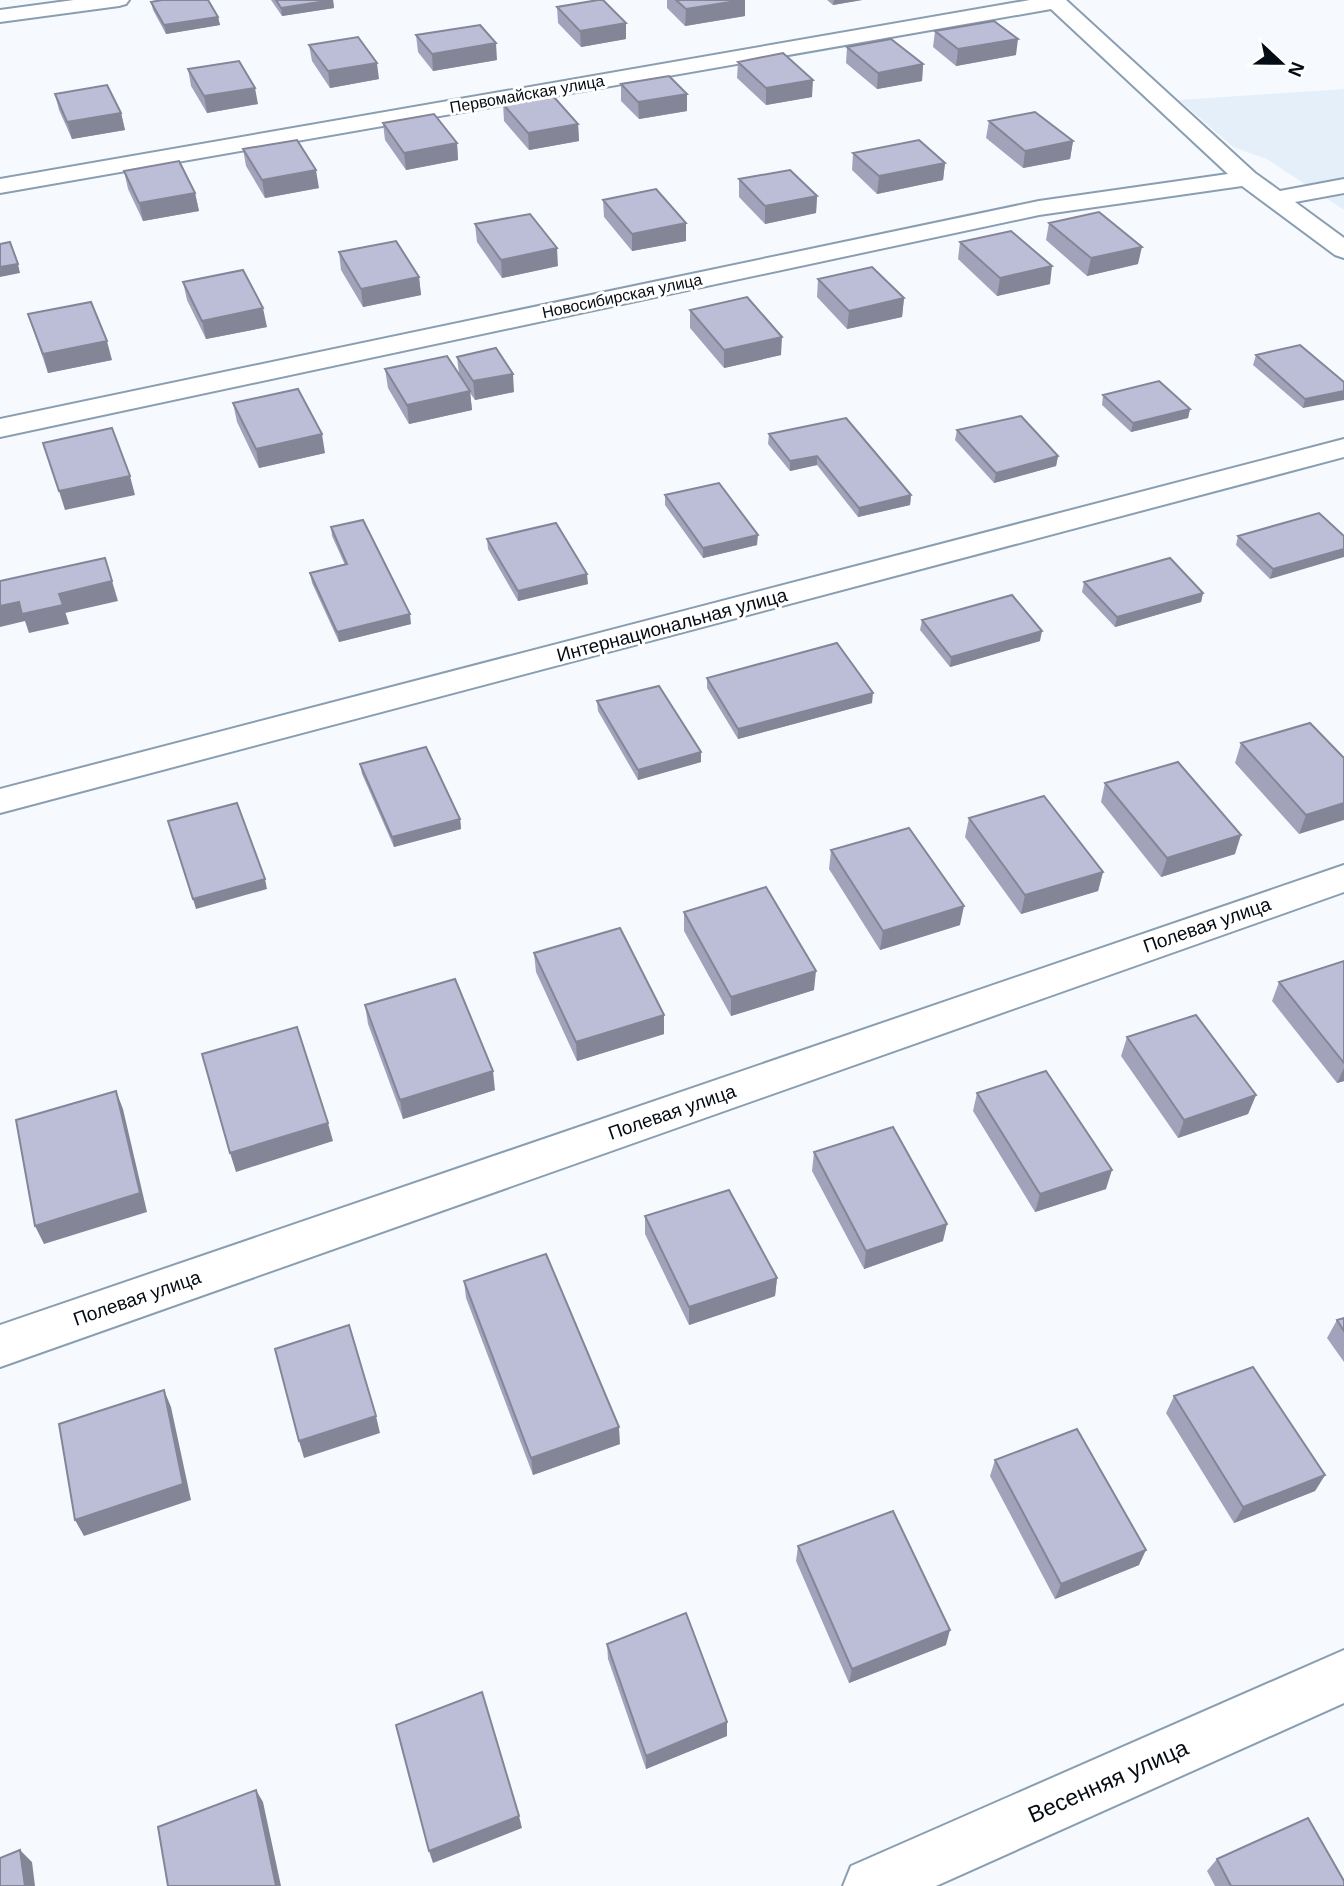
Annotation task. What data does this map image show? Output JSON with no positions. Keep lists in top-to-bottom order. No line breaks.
{"streets":{"street":["Первомайская улица","Новосибирская улица","Интернациональная улица","Полевая улица","Весенняя улица"]},"north":"right"}
